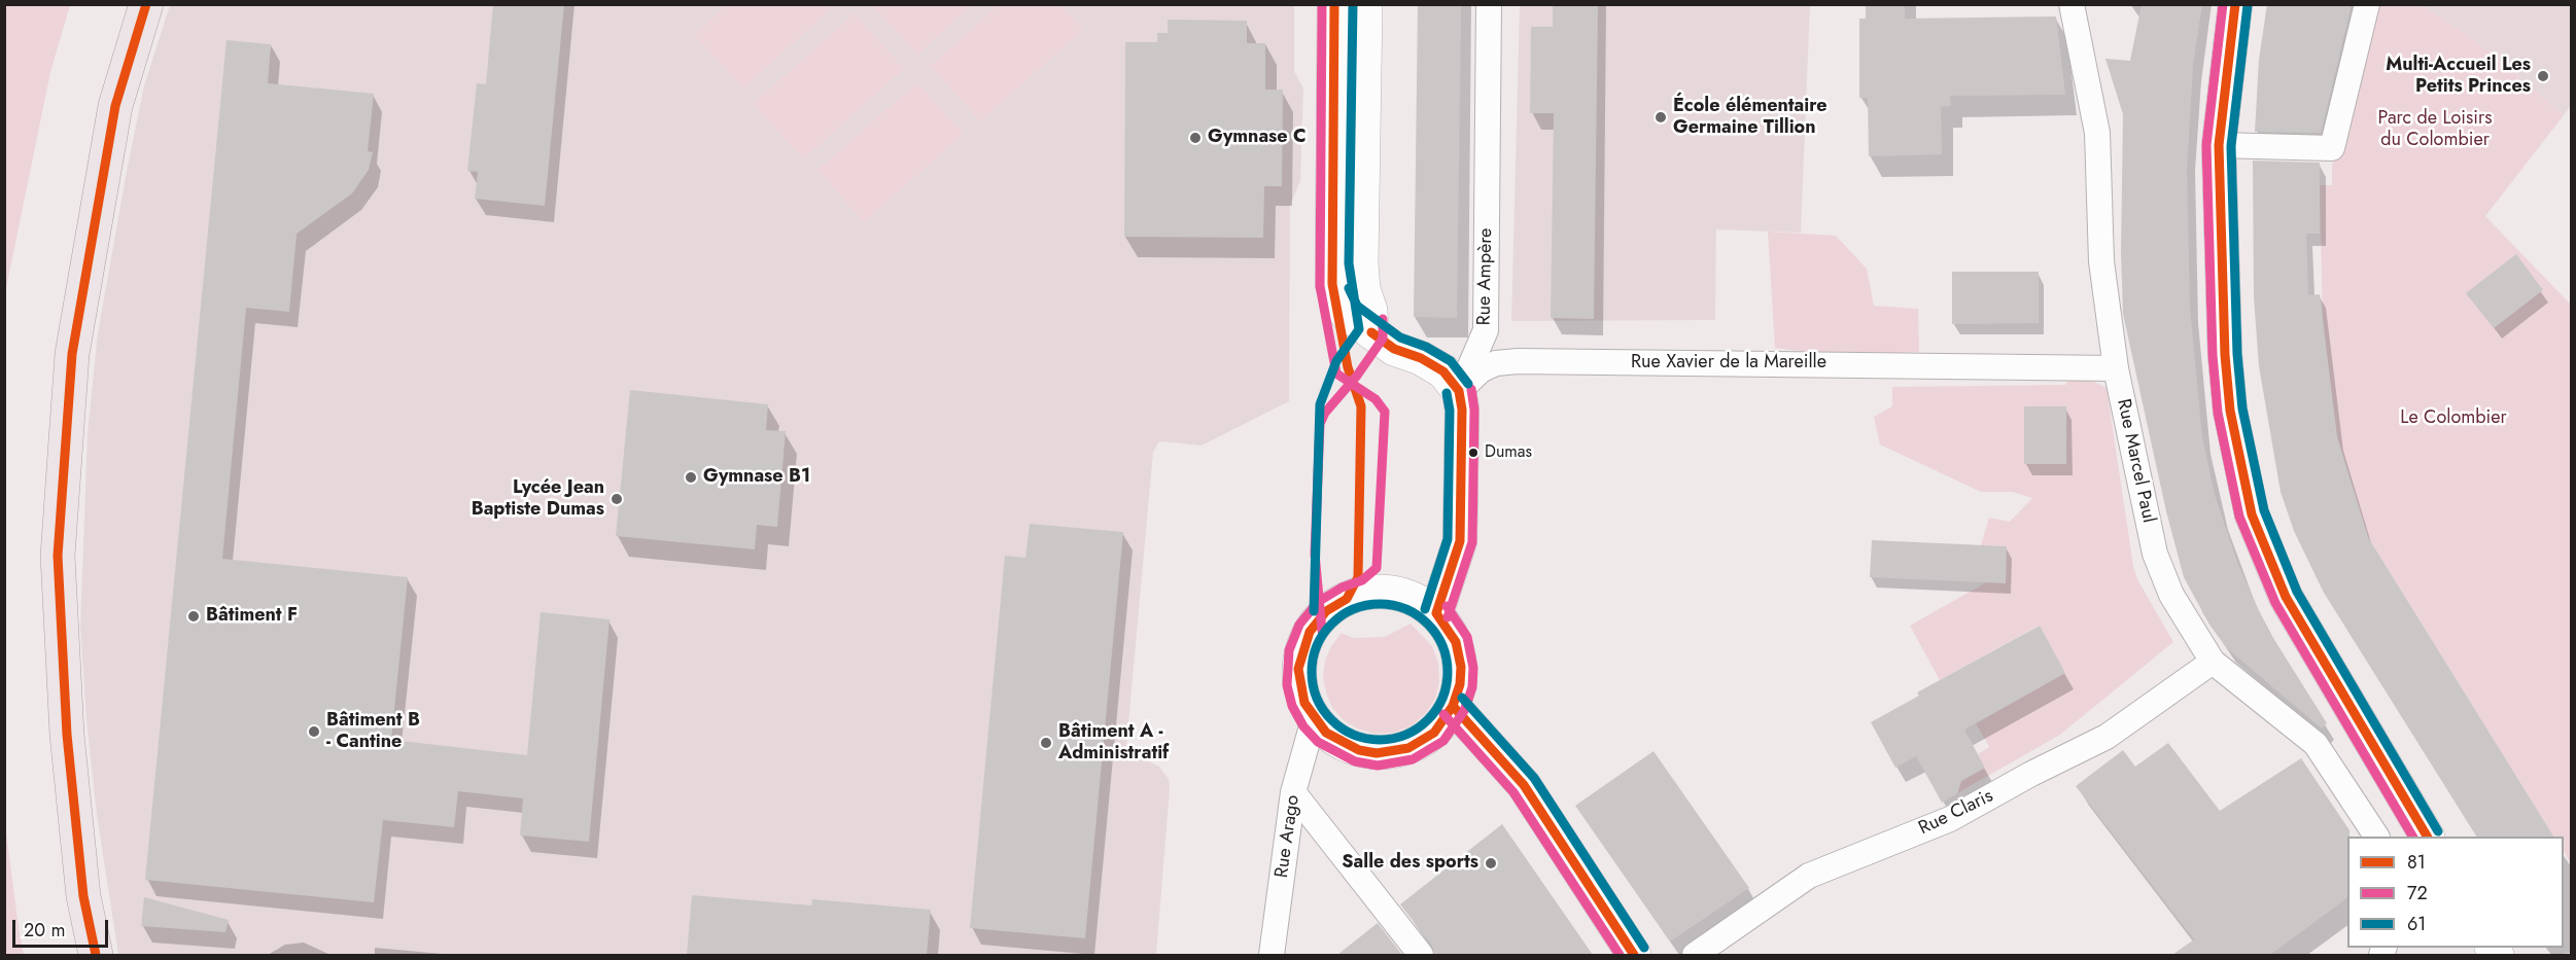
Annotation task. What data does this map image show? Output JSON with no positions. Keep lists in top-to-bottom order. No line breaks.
{"streets":{"street":["Rue Ampère","Rue Xavier de la Mareille","Rue Marcel Paul","Rue Claris","Rue Arago"]},"crossings":[["Rue Ampère","Rue Xavier de la Mareille"],["Rue Xavier de la Mareille","Rue Marcel Paul"],["Rue Marcel Paul","Rue Claris"]],"parks":["Parc de Loisirs du Colombier","Le Colombier"],"places":["Multi-Accueil Les Petits Princes","École élémentaire Germaine Tillion","Gymnase C","Dumas","Gymnase B1","Lycée Jean Baptiste Dumas","Bâtiment F","Bâtiment B - Cantine","Bâtiment A - Administratif","Salle des sports"],"lines":["transit line 81","transit line 72","transit line 61"],"legend":["81","72","61"],"scale_bar":"20 m"}
